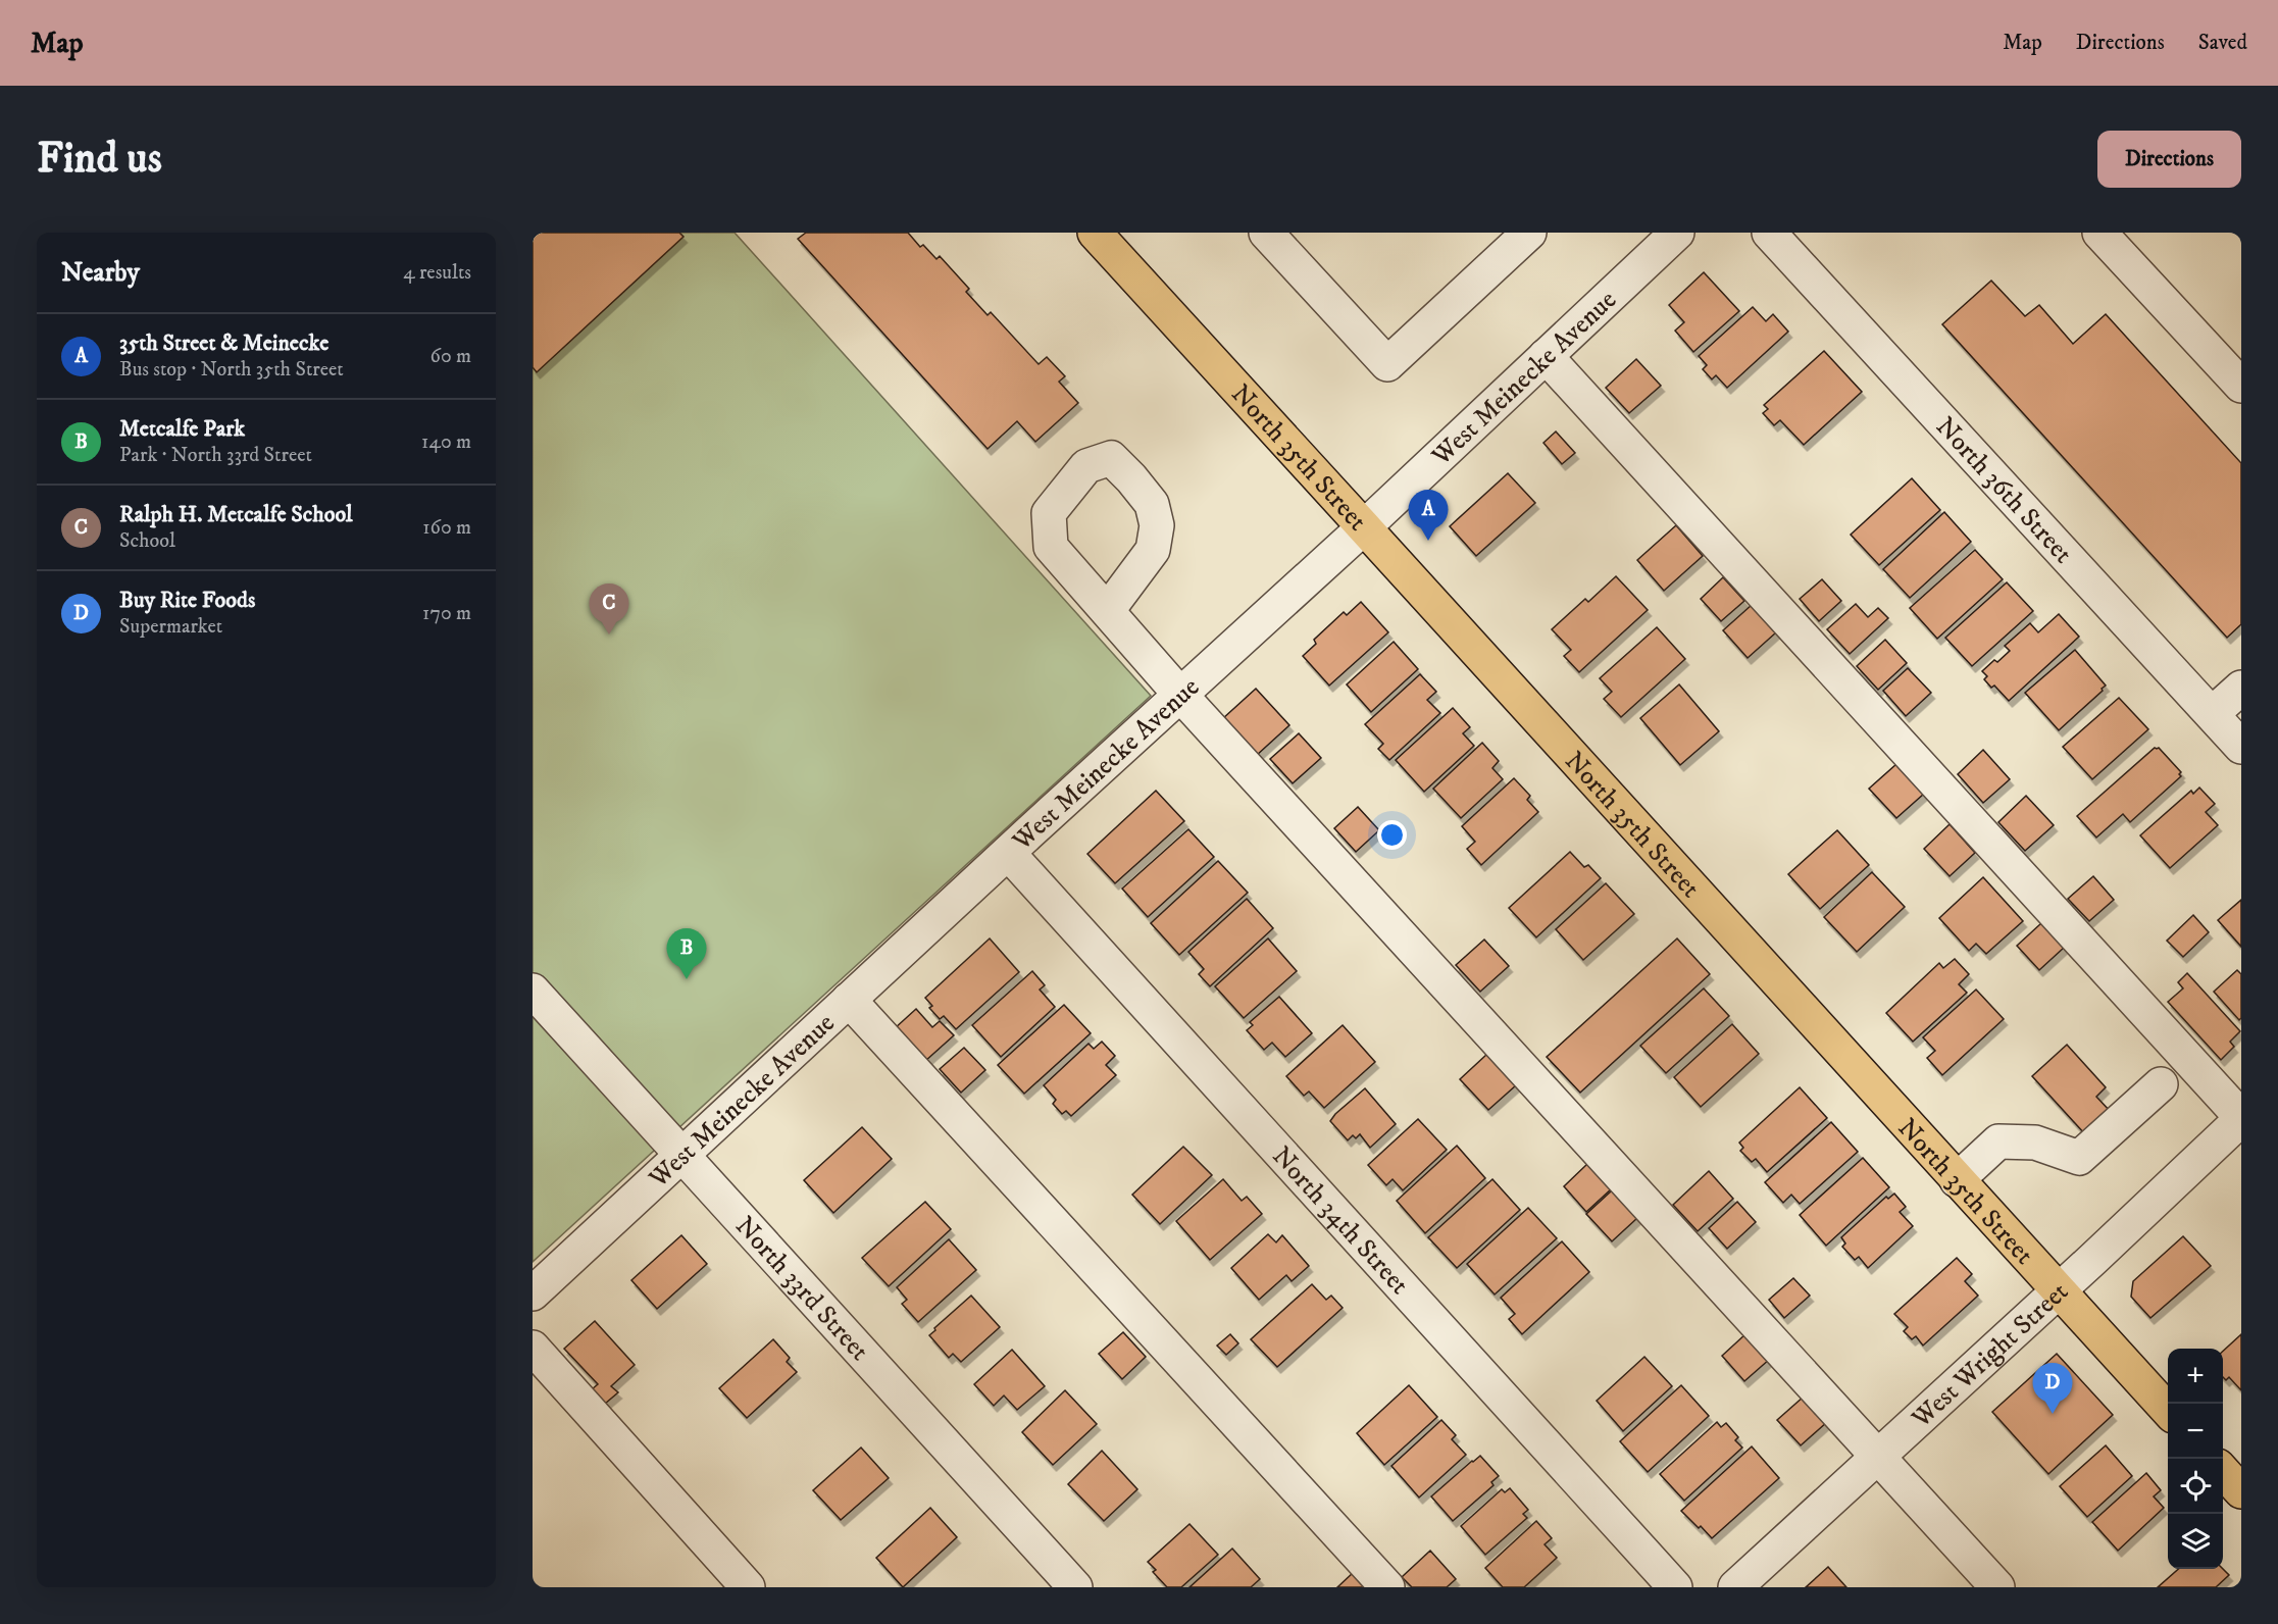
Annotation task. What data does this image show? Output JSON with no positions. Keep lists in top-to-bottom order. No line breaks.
{"streets":{"main road":["North 35th Street"],"street":["West Meinecke Avenue","North 36th Street","North 34th Street","North 33rd Street","West Wright Street"]},"crossings":[["West Meinecke Avenue","North 35th Street"],["West Meinecke Avenue","North 34th Street"],["West Meinecke Avenue","North 33rd Street"],["North 35th Street","West Wright Street"]],"page":{"header":"Map","nav":["Map","Directions","Saved"],"buttons":"Directions","title":"Find us","heading":["Nearby","4 results"],"list":[{"mark":"A","name":"35th Street & Meinecke","note":"Bus stop · North 35th Street","value":"60 m"},{"mark":"B","name":"Metcalfe Park","note":"Park · North 33rd Street","value":"140 m"},{"mark":"C","name":"Ralph H. Metcalfe School","note":"School","value":"160 m"},{"mark":"D","name":"Buy Rite Foods","note":"Supermarket","value":"170 m"}],"pins":["A","C","B","D"],"map_buttons":["+","−"]}}
